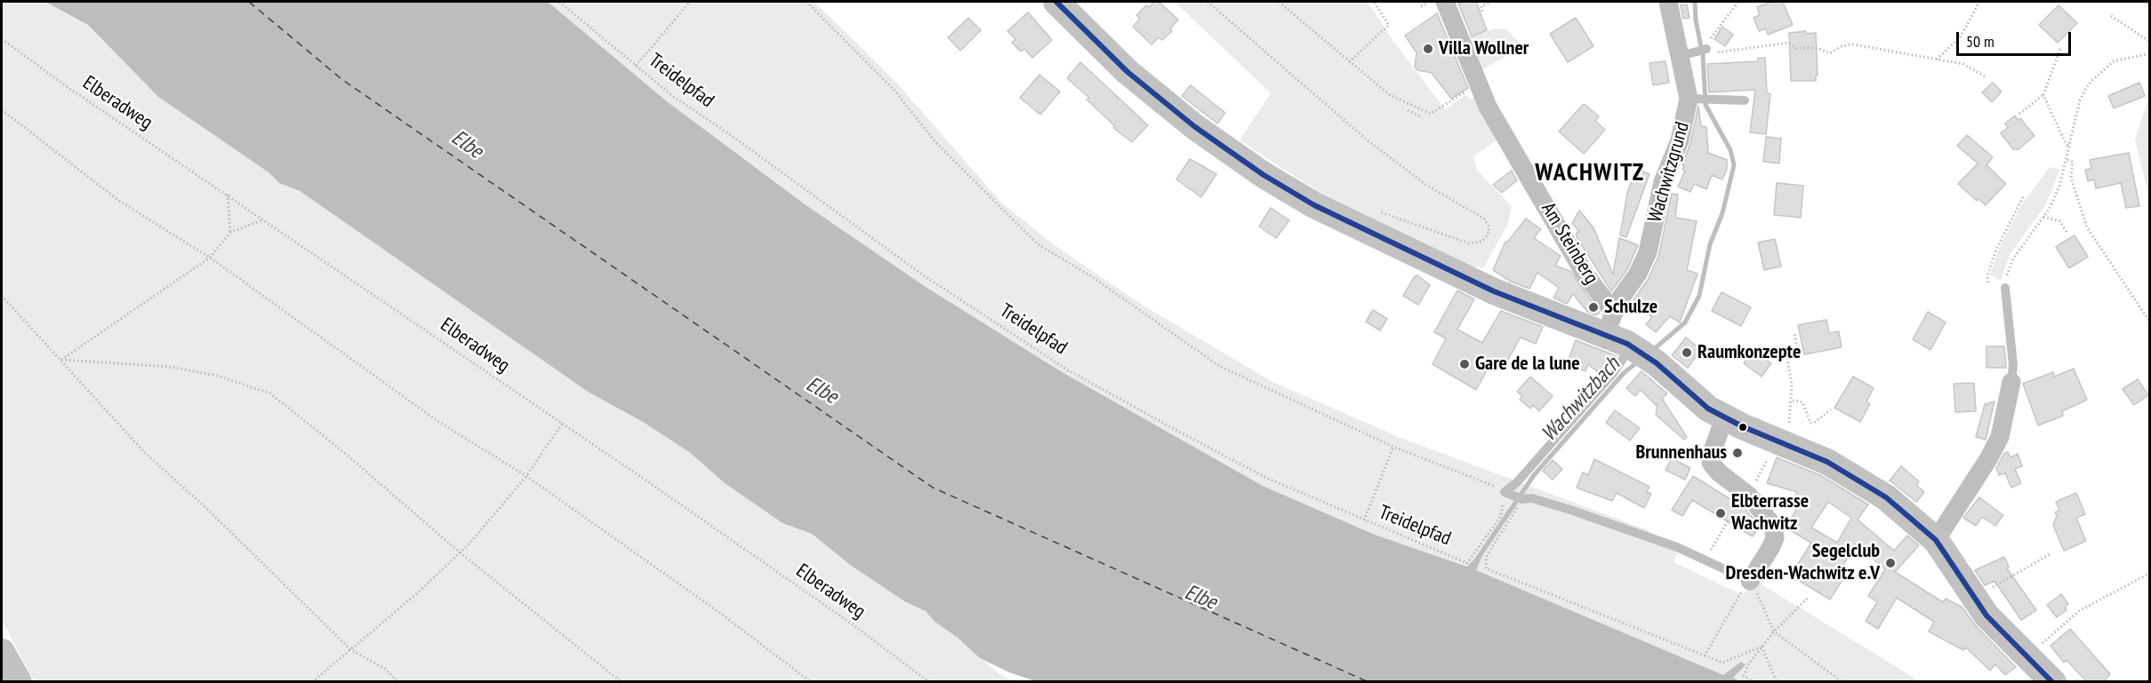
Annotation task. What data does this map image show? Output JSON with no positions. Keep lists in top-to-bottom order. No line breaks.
{"streets":{"street":["Wachwitzgrund","Am Steinberg"],"path":["Treidelpfad","Elberadweg"]},"crossings":[["Wachwitzgrund","Am Steinberg"]],"districts":["WACHWITZ"],"water":["Elbe","Wachwitzbach"],"places":["Villa Wollner","Schulze","Raumkonzepte","Gare de la lune","Brunnenhaus","Elbterrasse Wachwitz","Segelclub Dresden-Wachwitz e.V"],"scale_bar":"50 m"}
